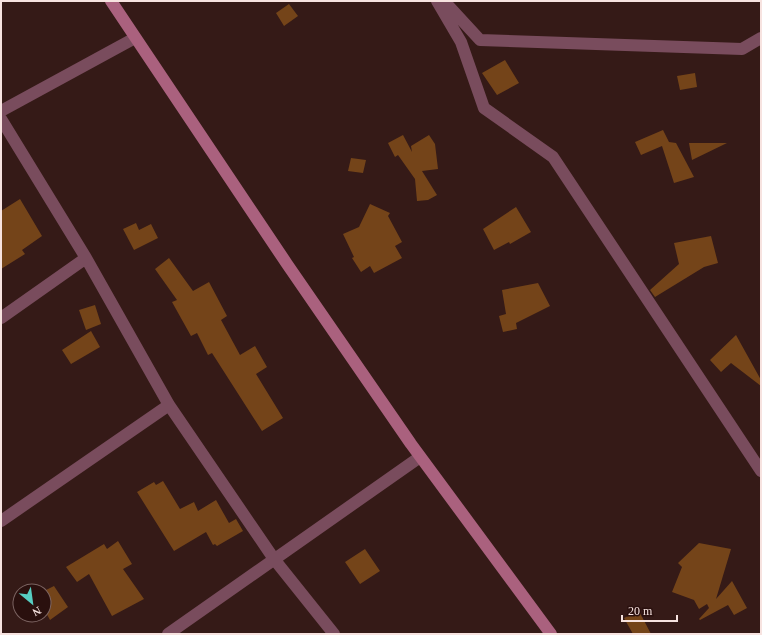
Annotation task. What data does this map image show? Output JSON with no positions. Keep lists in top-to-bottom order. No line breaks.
{"scale_bar":"20 m","north":"bottom right"}
